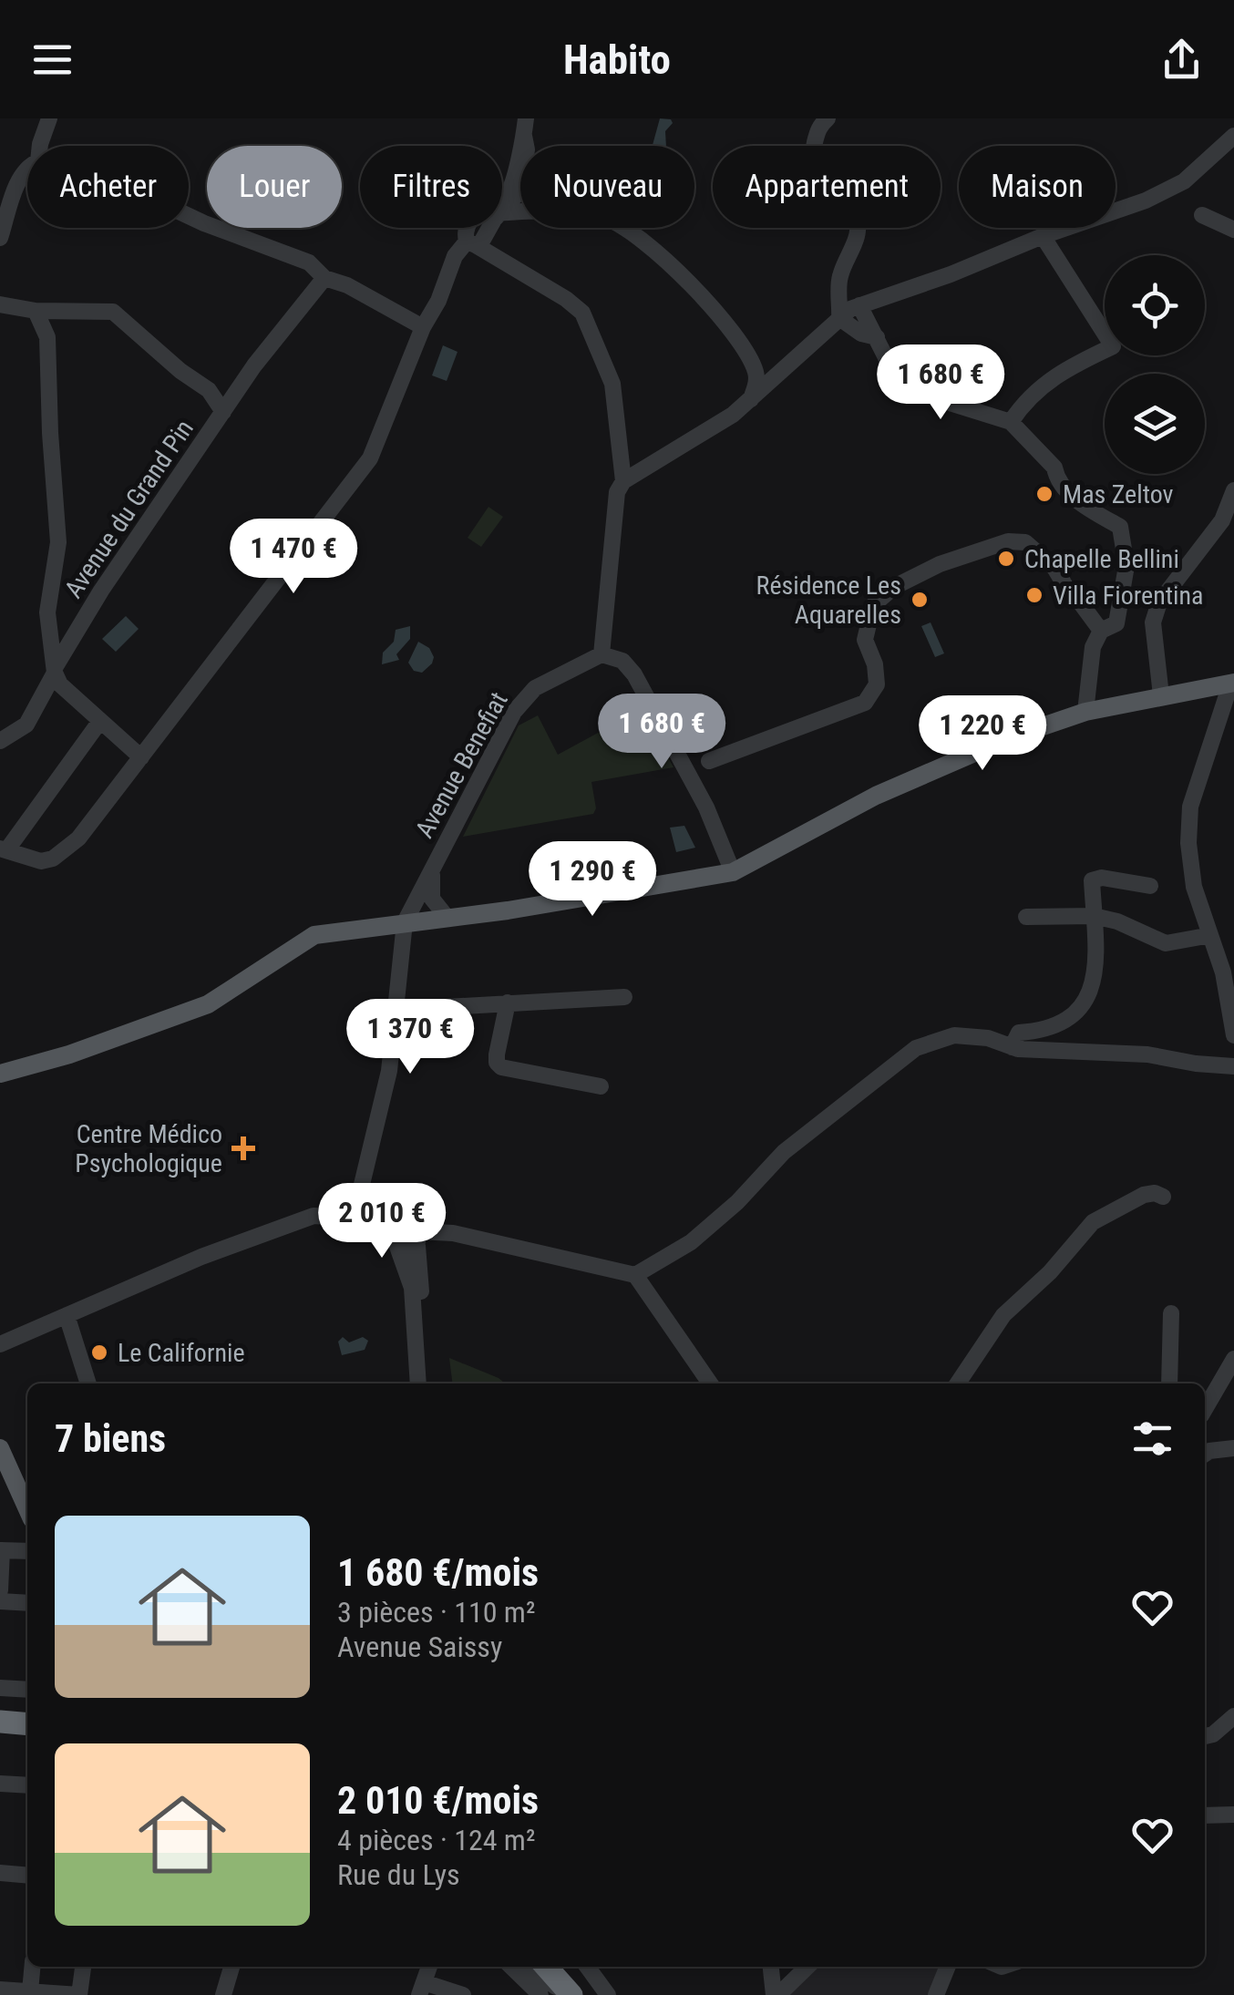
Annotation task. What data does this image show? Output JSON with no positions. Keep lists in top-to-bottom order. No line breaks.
{"streets":{"street":["Avenue du Grand Pin","Avenue Benefiat"]},"places":{"other":["Mas Zeltov","Chapelle Bellini","Villa Fiorentina","Résidence Les Aquarelles","Le Californie"],"health":["Centre Médico Psychologique"]},"page":{"header":"Habito","chip":["Acheter","Louer","Filtres","Nouveau","Appartement","Maison"],"price":["1 680 €","1 470 €","1 680 €","1 220 €","1 290 €","1 370 €","2 010 €"],"heading":"7 biens","list":[{"name":"1 680 €/mois","note":"3 pièces · 110 m² · Avenue Saissy"},{"name":"2 010 €/mois","note":"4 pièces · 124 m² · Rue du Lys"}]}}
